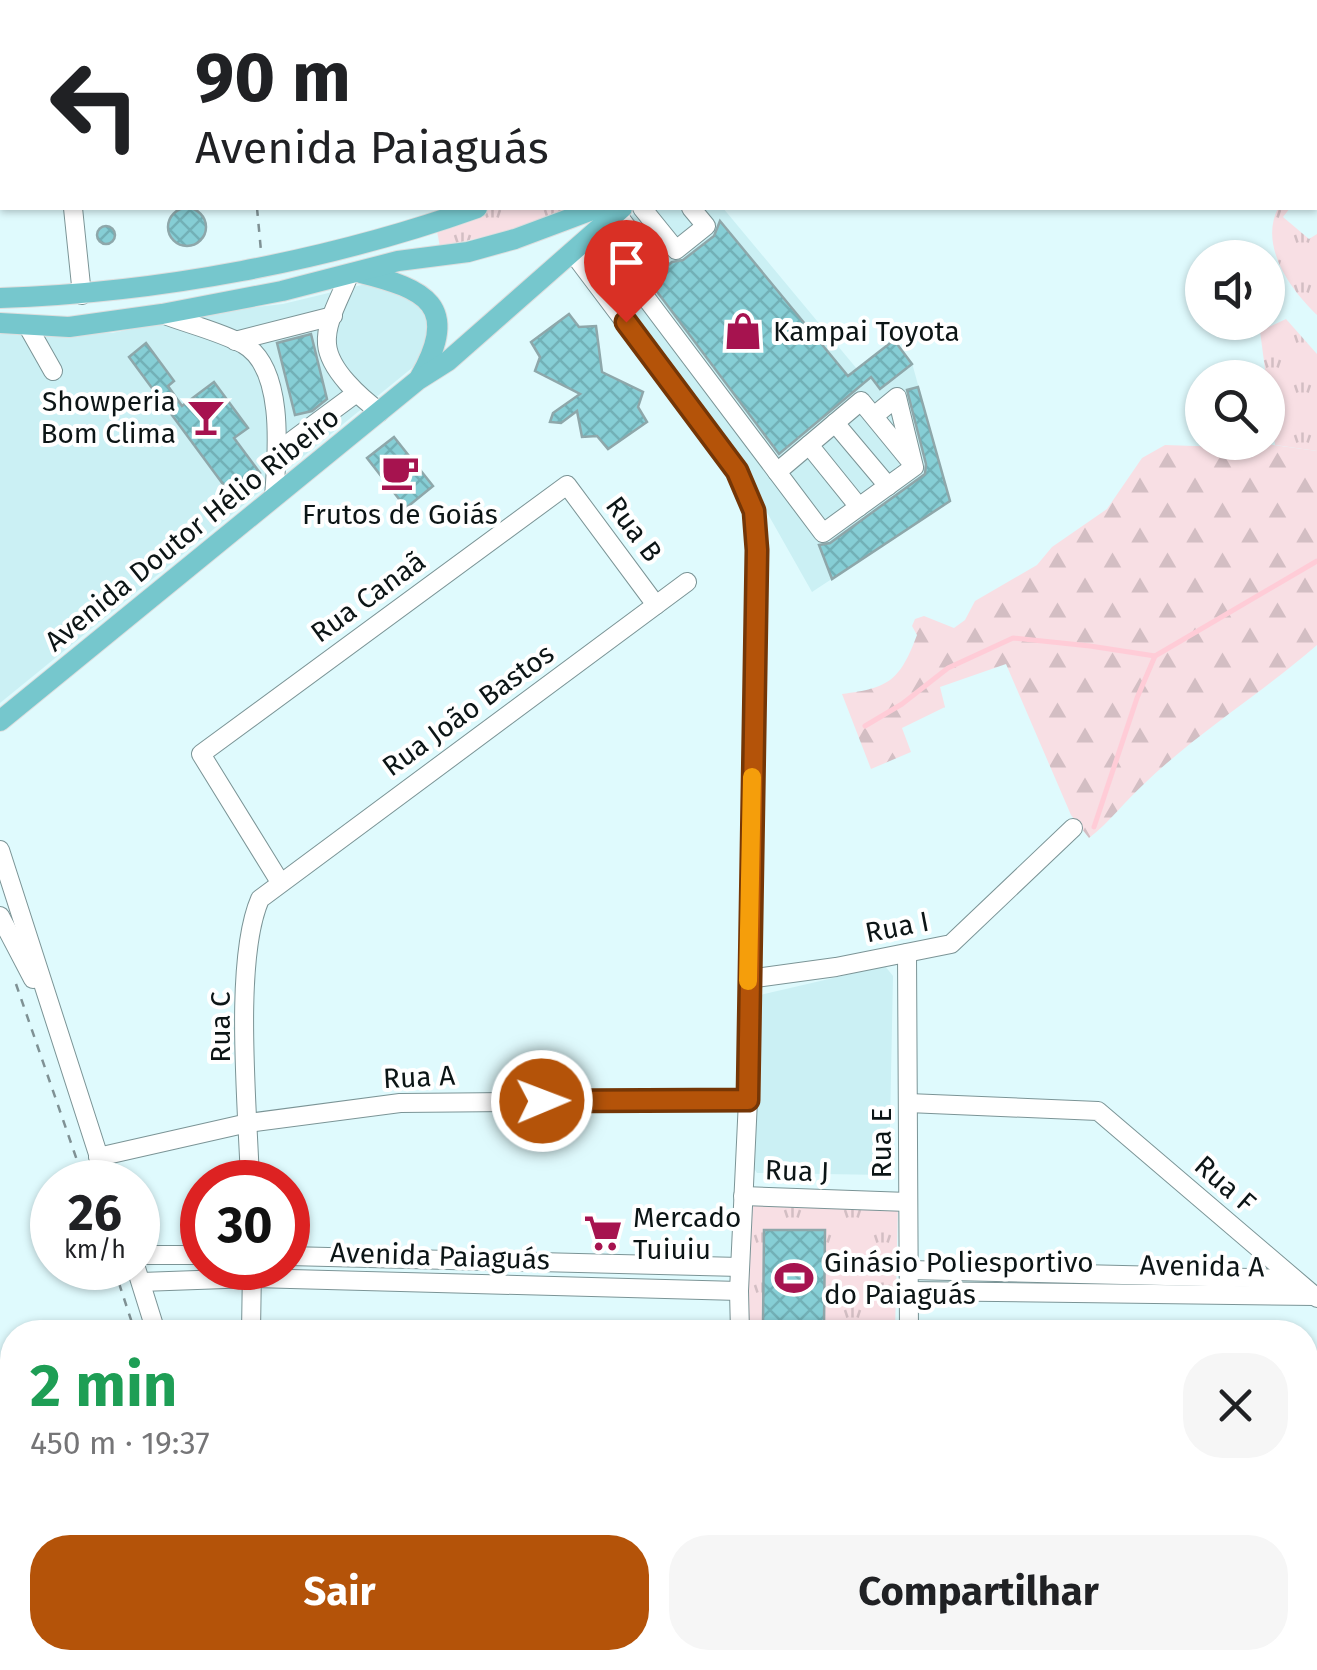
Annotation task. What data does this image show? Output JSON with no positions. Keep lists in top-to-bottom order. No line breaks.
{"streets":{"main road":["Avenida Doutor Hélio Ribeiro"],"street":["Rua B","Rua Canaã","Rua João Bastos","Rua I","Rua C","Rua A","Rua E","Rua J","Rua F","Avenida Paiaguás","Avenida A"]},"crossings":[["Rua B","Rua Canaã"],["Rua B","Rua João Bastos"],["Rua Canaã","Rua João Bastos"],["Rua Canaã","Rua C"],["Rua João Bastos","Rua C"],["Rua I","Rua E"],["Rua C","Rua A"],["Rua E","Rua J"],["Rua E","Rua F"],["Rua E","Avenida A"],["Rua F","Avenida A"]],"places":{"shop":["Kampai Toyota"],"bar":["Showperia Bom Clima"],"cafe":["Frutos de Goiás"],"supermarket":["Mercado Tuiuiu"],"sports":["Ginásio Poliesportivo do Paiaguás"]},"page":{"turn":["90 m","Avenida Paiaguás"],"speed":"26 km/h","limit":"30","heading":["2 min","450 m · 19:37"],"buttons":["Sair","Compartilhar"]}}
